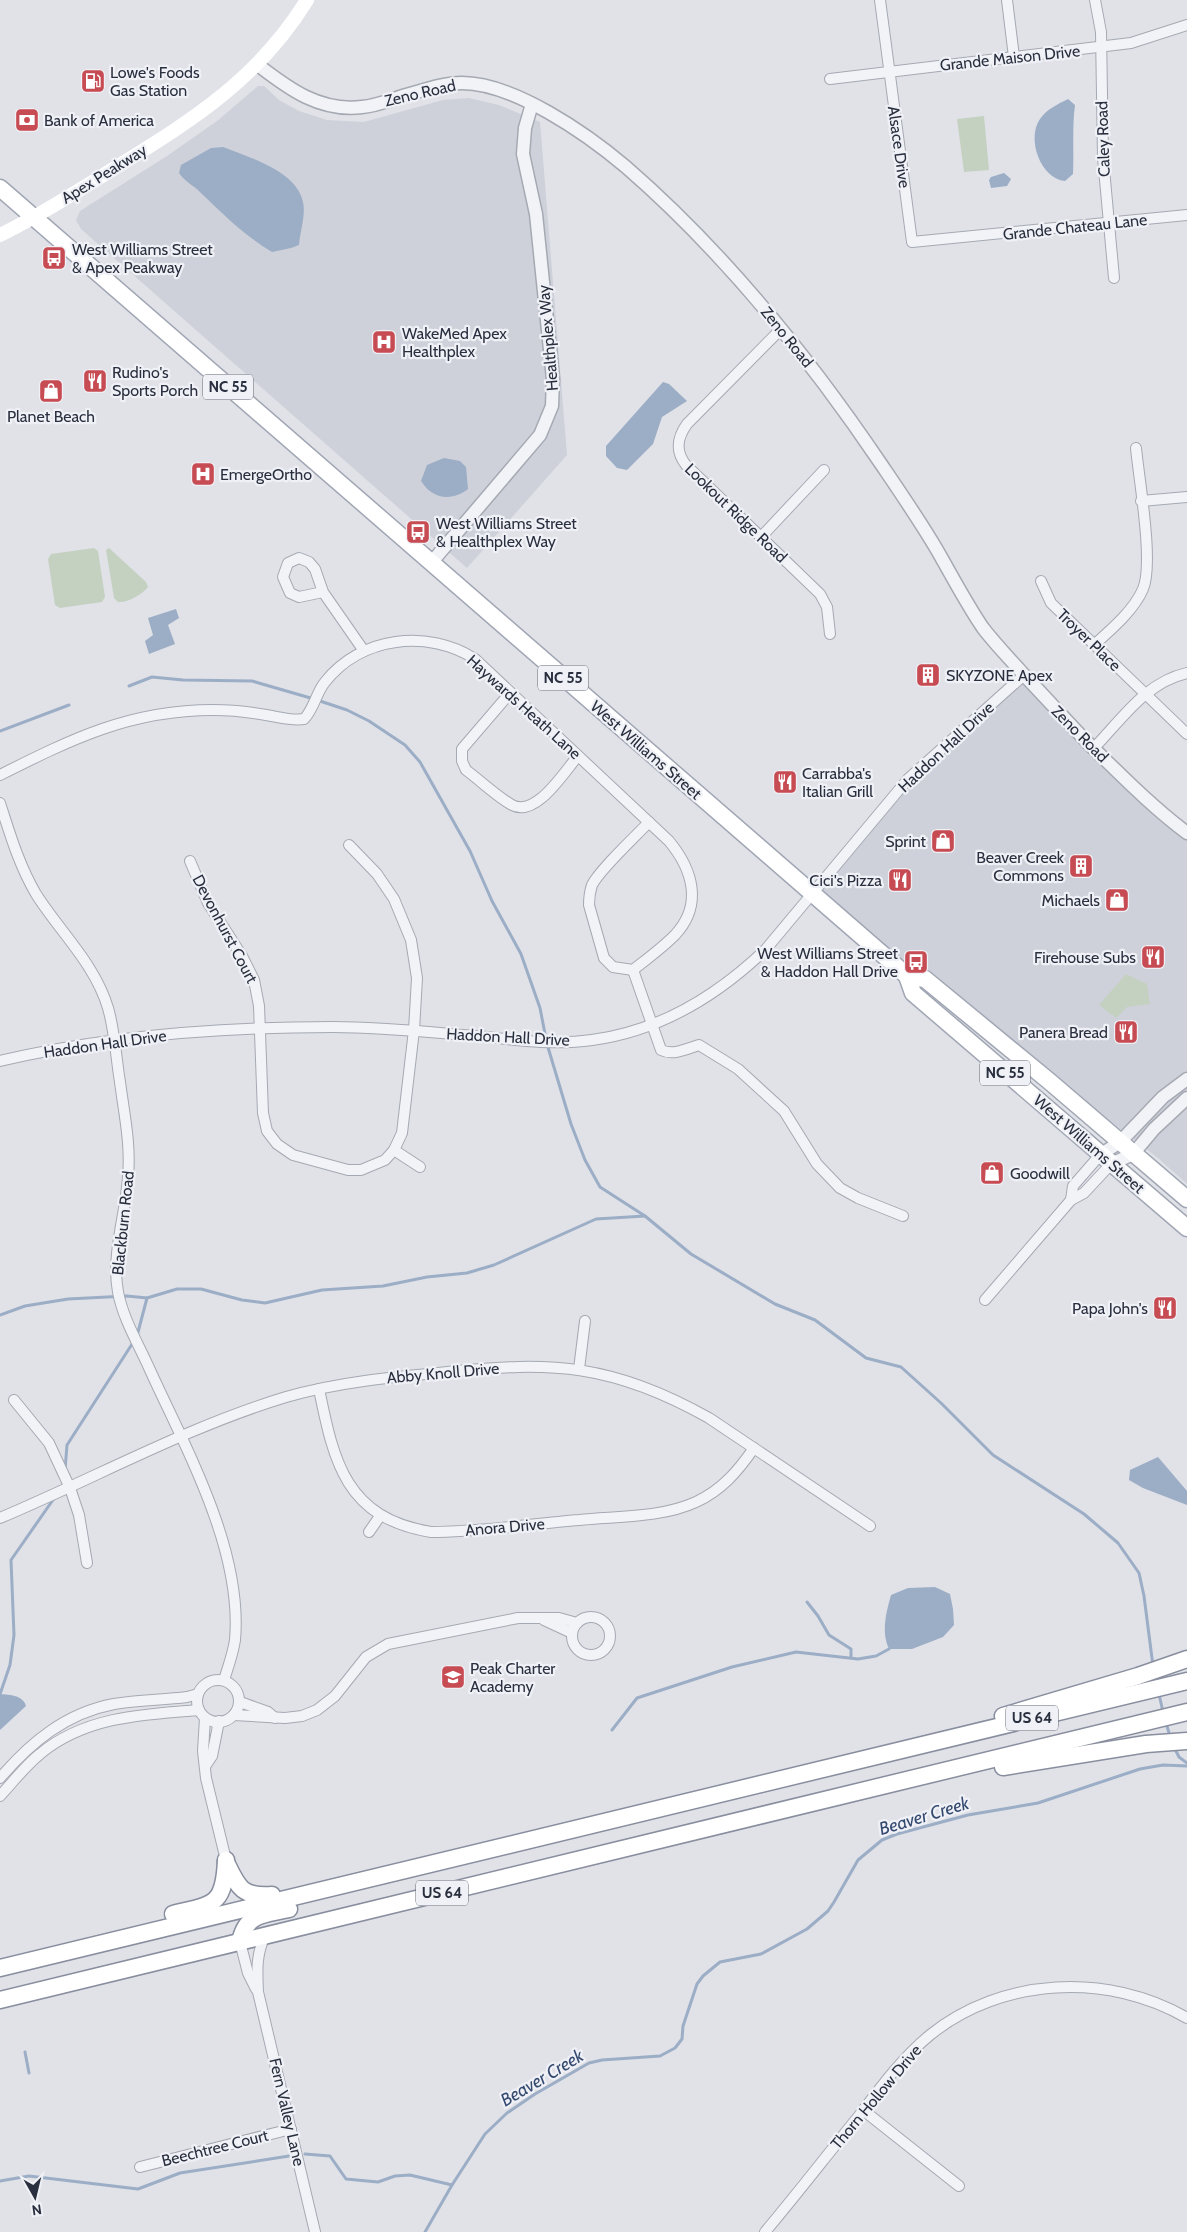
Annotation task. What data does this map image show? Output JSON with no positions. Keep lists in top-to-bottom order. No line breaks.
{"streets":{"main road":["Apex Peakway","NC 55","West Williams Street","US 64"],"street":["Grande Maison Drive","Zeno Road","Caley Road","Alsace Drive","Grande Chateau Lane","Healthplex Way","Lookout Ridge Road","Troyer Place","Haywards Heath Lane","Haddon Hall Drive","Devonhurst Court","Blackburn Road","Abby Knoll Drive","Anora Drive","Thorn Hollow Drive","Fern Valley Lane","Beechtree Court"]},"crossings":[["Grande Maison Drive","Caley Road"],["Grande Maison Drive","Alsace Drive"],["Zeno Road","Apex Peakway"],["Zeno Road","Healthplex Way"],["Zeno Road","Lookout Ridge Road"],["Zeno Road","Haddon Hall Drive"],["Caley Road","Grande Chateau Lane"],["Alsace Drive","Grande Chateau Lane"],["Apex Peakway","West Williams Street"],["Healthplex Way","West Williams Street"],["Haddon Hall Drive","West Williams Street"],["Haddon Hall Drive","Devonhurst Court"],["Haddon Hall Drive","Blackburn Road"],["Blackburn Road","Abby Knoll Drive"],["Abby Knoll Drive","Anora Drive"],["US 64","Fern Valley Lane"],["Fern Valley Lane","Beechtree Court"]],"water":["Beaver Creek"],"places":{"fuel station":["Lowe's Foods Gas Station"],"bank":["Bank of America"],"bus stop":["West Williams Street & Apex Peakway","West Williams Street & Healthplex Way","West Williams Street & Haddon Hall Drive"],"hospital":["WakeMed Apex Healthplex","EmergeOrtho"],"restaurant":["Rudino's Sports Porch","Carrabba's Italian Grill","Cici's Pizza","Firehouse Subs","Panera Bread","Papa John's"],"shop":["Planet Beach","Sprint","Michaels","Goodwill"],"building":["SKYZONE Apex","Beaver Creek Commons"],"school or university":["Peak Charter Academy"]},"north":"bottom"}
